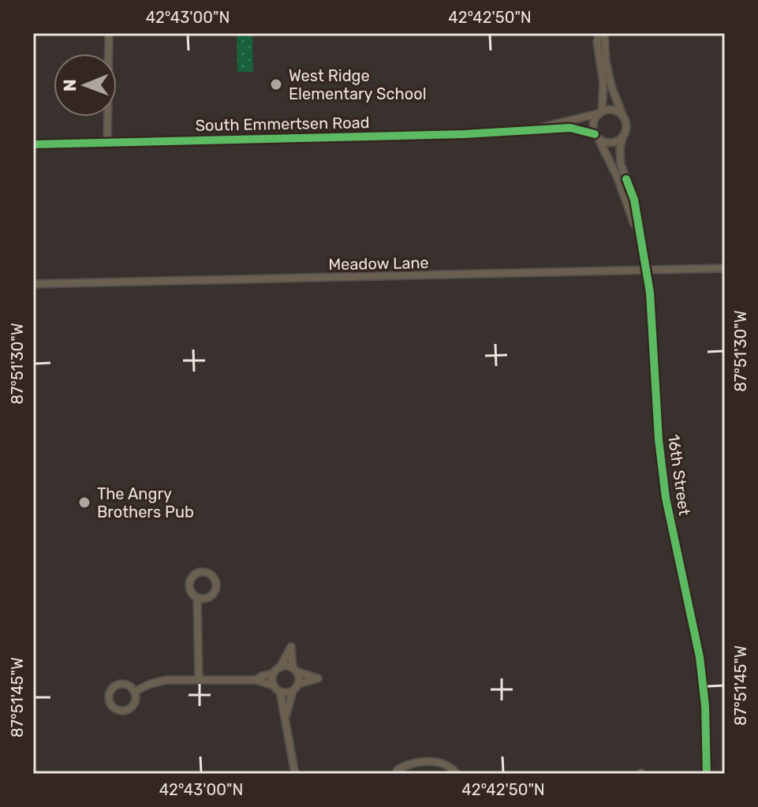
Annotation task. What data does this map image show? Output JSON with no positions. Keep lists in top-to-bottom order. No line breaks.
{"streets":{"street":["South Emmertsen Road","Meadow Lane","16th Street"]},"crossings":[["South Emmertsen Road","16th Street"],["Meadow Lane","16th Street"]],"places":["West Ridge Elementary School","The Angry Brothers Pub"],"north":"left","coordinates":["42°43'00\"N","42°42'50\"N","87°51'30\"W","87°51'45\"W"]}
